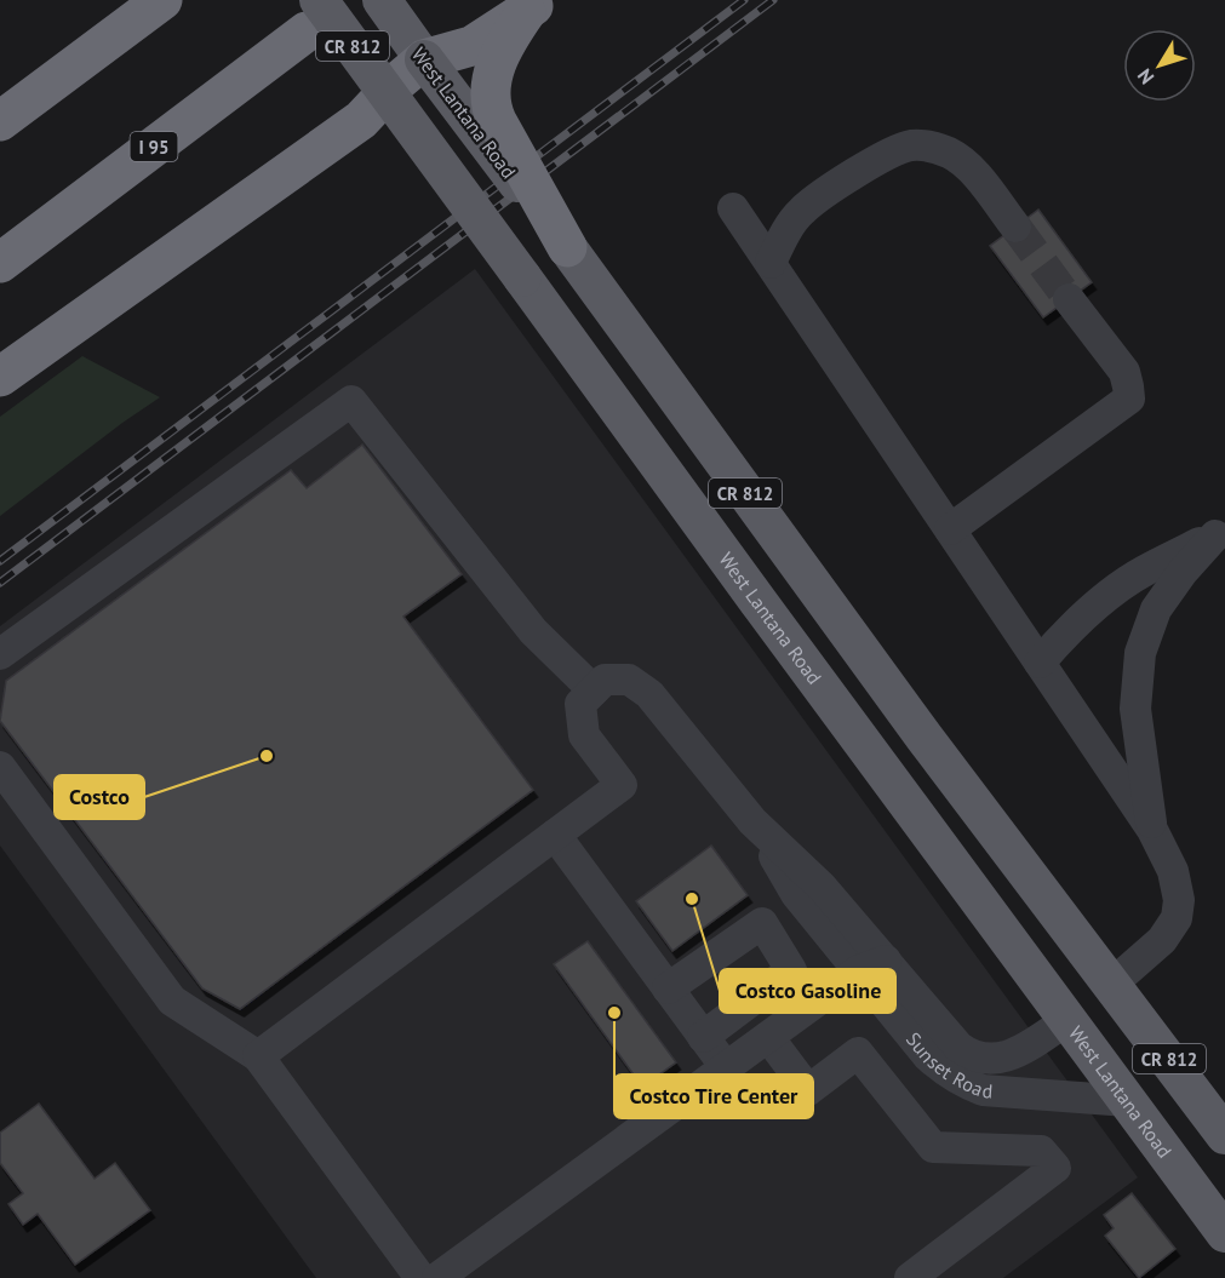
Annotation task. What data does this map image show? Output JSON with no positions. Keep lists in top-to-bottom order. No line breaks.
{"streets":{"highway":["I 95"],"main road":["CR 812","West Lantana Road"],"street":["Sunset Road"]},"crossings":[["West Lantana Road","I 95"],["West Lantana Road","Sunset Road"]],"places":["Costco","Costco Gasoline","Costco Tire Center"],"north":"bottom left"}
